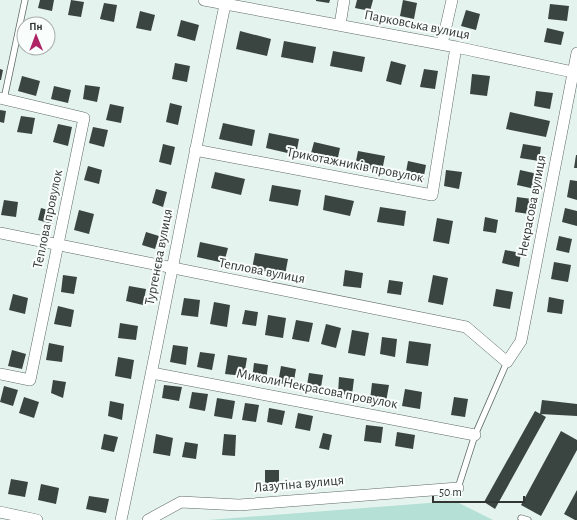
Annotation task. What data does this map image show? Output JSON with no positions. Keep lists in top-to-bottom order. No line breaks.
{"streets":{"street":["Парковська вулиця","Трикотажників провулок","Некрасова вулиця","Теплова провулок","Тургенєва вулиця","Теплова вулиця","Миколи Некрасова провулок","Лазутіна вулиця"]},"crossings":[["Парковська вулиця","Трикотажників провулок"],["Парковська вулиця","Некрасова вулиця"],["Парковська вулиця","Тургенєва вулиця"],["Трикотажників провулок","Тургенєва вулиця"],["Некрасова вулиця","Теплова вулиця"],["Теплова провулок","Теплова вулиця"],["Тургенєва вулиця","Теплова вулиця"],["Тургенєва вулиця","Миколи Некрасова провулок"]],"scale_bar":"50 m","north":"top"}
